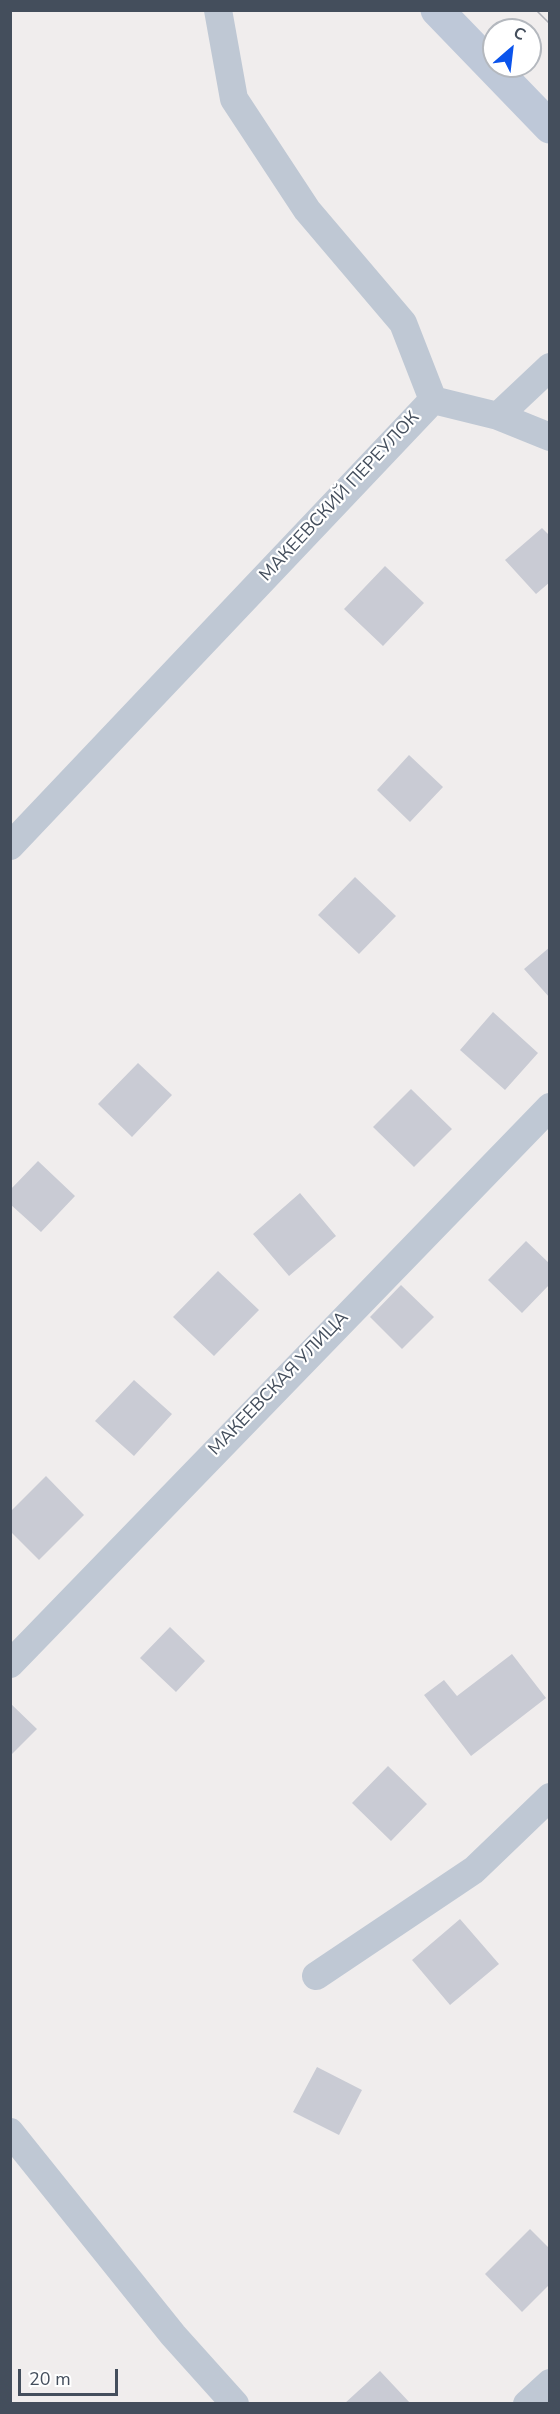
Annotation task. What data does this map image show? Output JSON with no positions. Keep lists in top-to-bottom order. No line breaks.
{"streets":{"street":["МАКЕЕВСКИЙ ПЕРЕУЛОК","МАКЕЕВСКАЯ УЛИЦА"]},"scale_bar":"20 m","north":"top right"}
